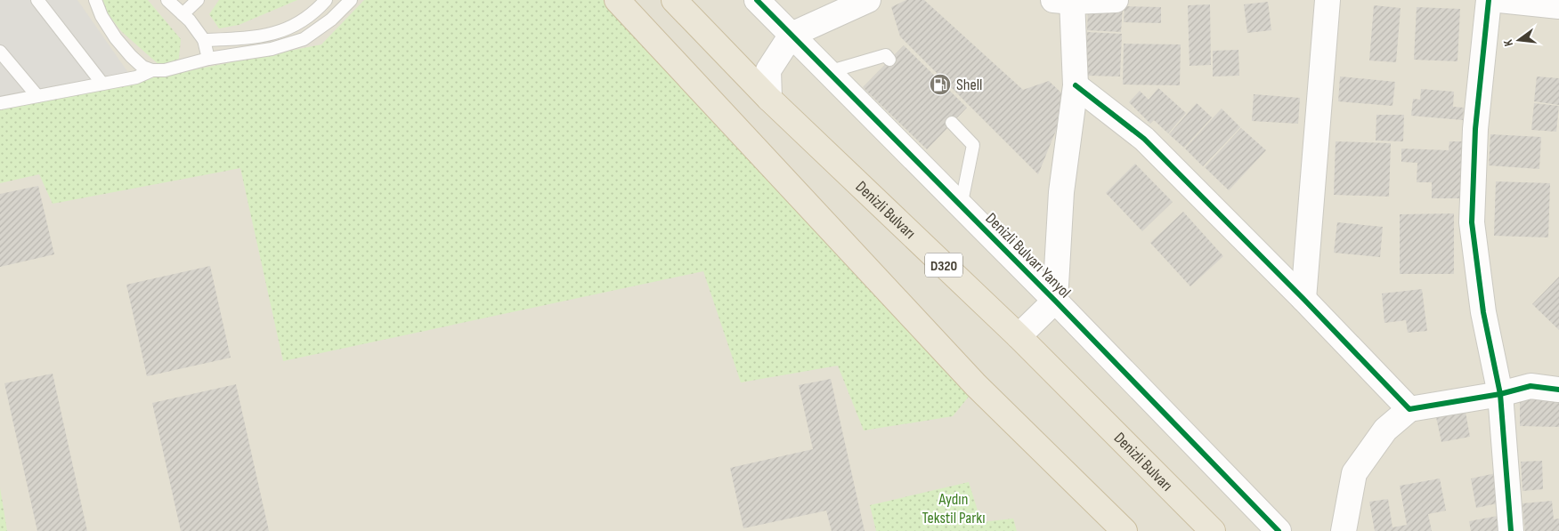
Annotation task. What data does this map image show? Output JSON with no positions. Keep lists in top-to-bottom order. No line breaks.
{"streets":{"highway":["Denizli Bulvarı","D320"],"street":["Denizli Bulvarı Yanyol"]},"parks":["Aydın Tekstil Parkı"],"places":{"fuel station":["Shell"]},"north":"left"}
